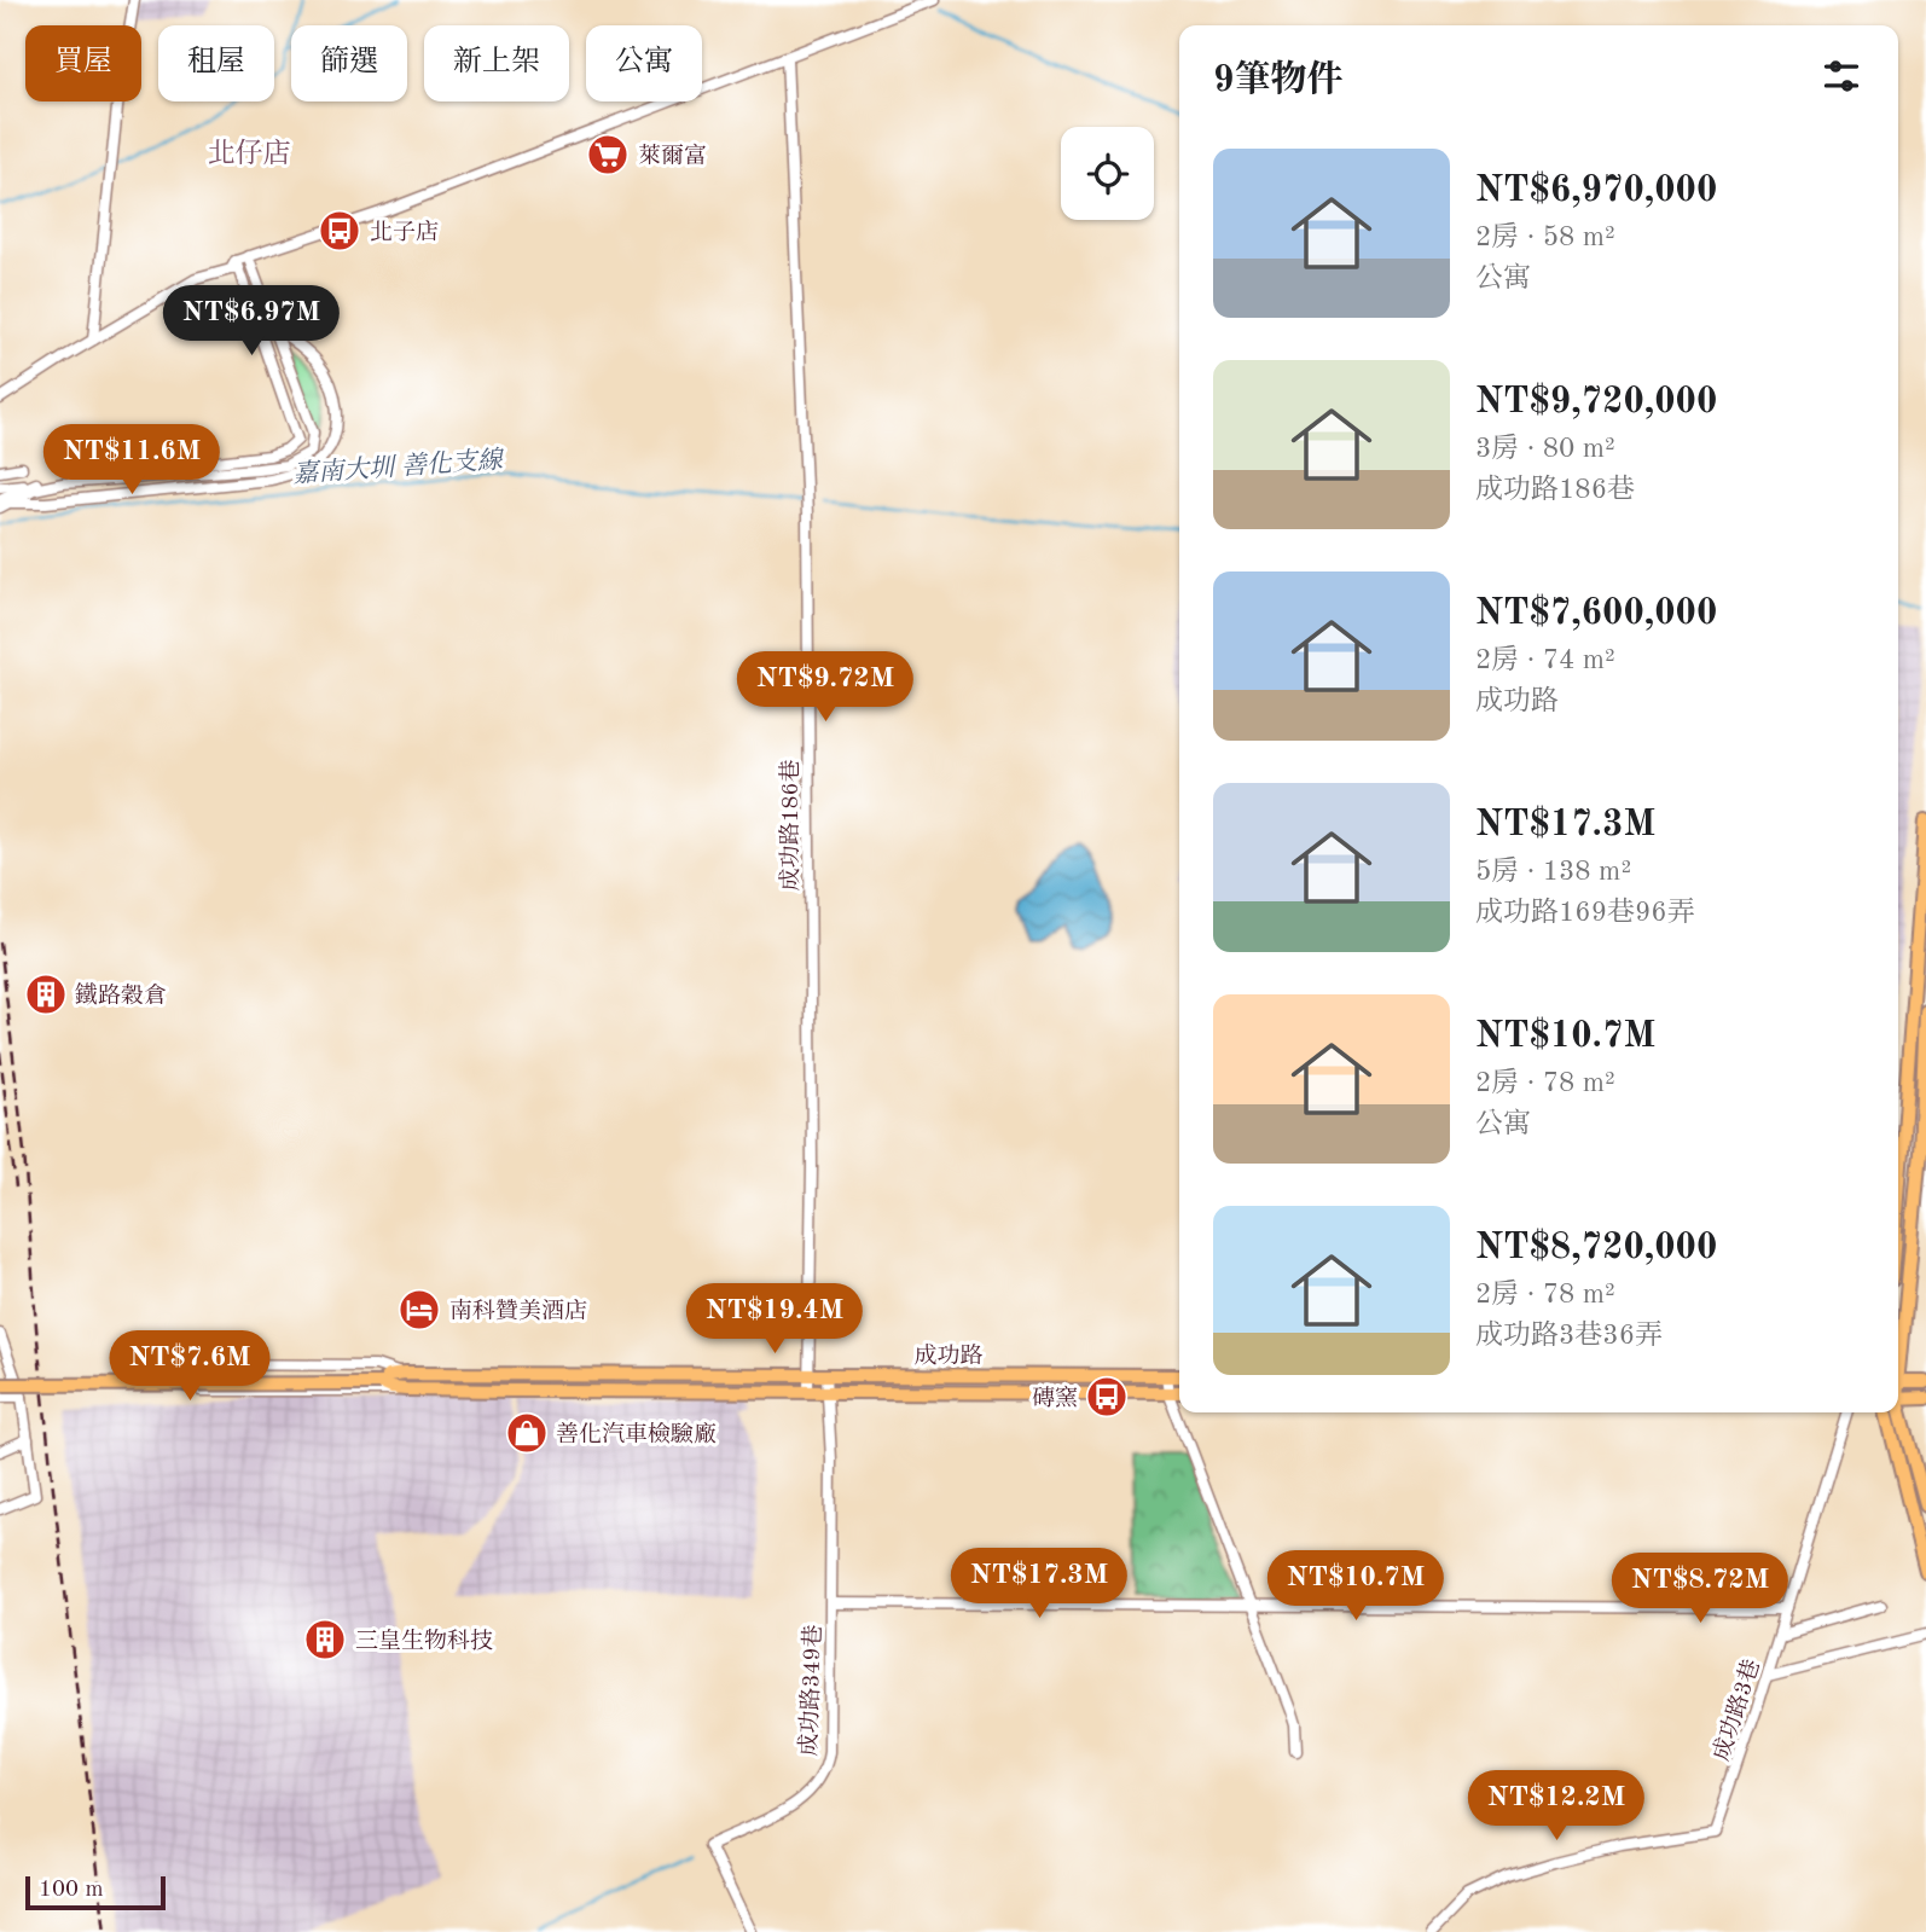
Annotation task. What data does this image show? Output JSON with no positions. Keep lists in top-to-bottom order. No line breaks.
{"streets":{"main road":["成功路"],"street":["成功路186巷","成功路349巷","成功路3巷"]},"crossings":[["成功路186巷","成功路"],["成功路","成功路349巷"]],"districts":["北仔店"],"water":["嘉南大圳 善化支線"],"places":{"supermarket":["萊爾富"],"bus stop":["北子店","磚窯"],"building":["鐵路穀倉","三皇生物科技"],"hotel":["南科贊美酒店"],"shop":["善化汽車檢驗廠"]},"scale_bar":"100 m","page":{"chip":["買屋","租屋","篩選","新上架","公寓"],"heading":"9筆物件","list":[{"name":"NT$6,970,000","note":"2房 · 58 m² · 公寓"},{"name":"NT$9,720,000","note":"3房 · 80 m² · 成功路186巷"},{"name":"NT$7,600,000","note":"2房 · 74 m² · 成功路"},{"name":"NT$17.3M","note":"5房 · 138 m² · 成功路169巷96弄"},{"name":"NT$10.7M","note":"2房 · 78 m² · 公寓"},{"name":"NT$8,720,000","note":"2房 · 78 m² · 成功路3巷36弄"}],"price":["NT$6.97M","NT$11.6M","NT$9.72M","NT$19.4M","NT$7.6M","NT$17.3M","NT$10.7M","NT$8.72M","NT$12.2M"],"scale":"100 m"}}
